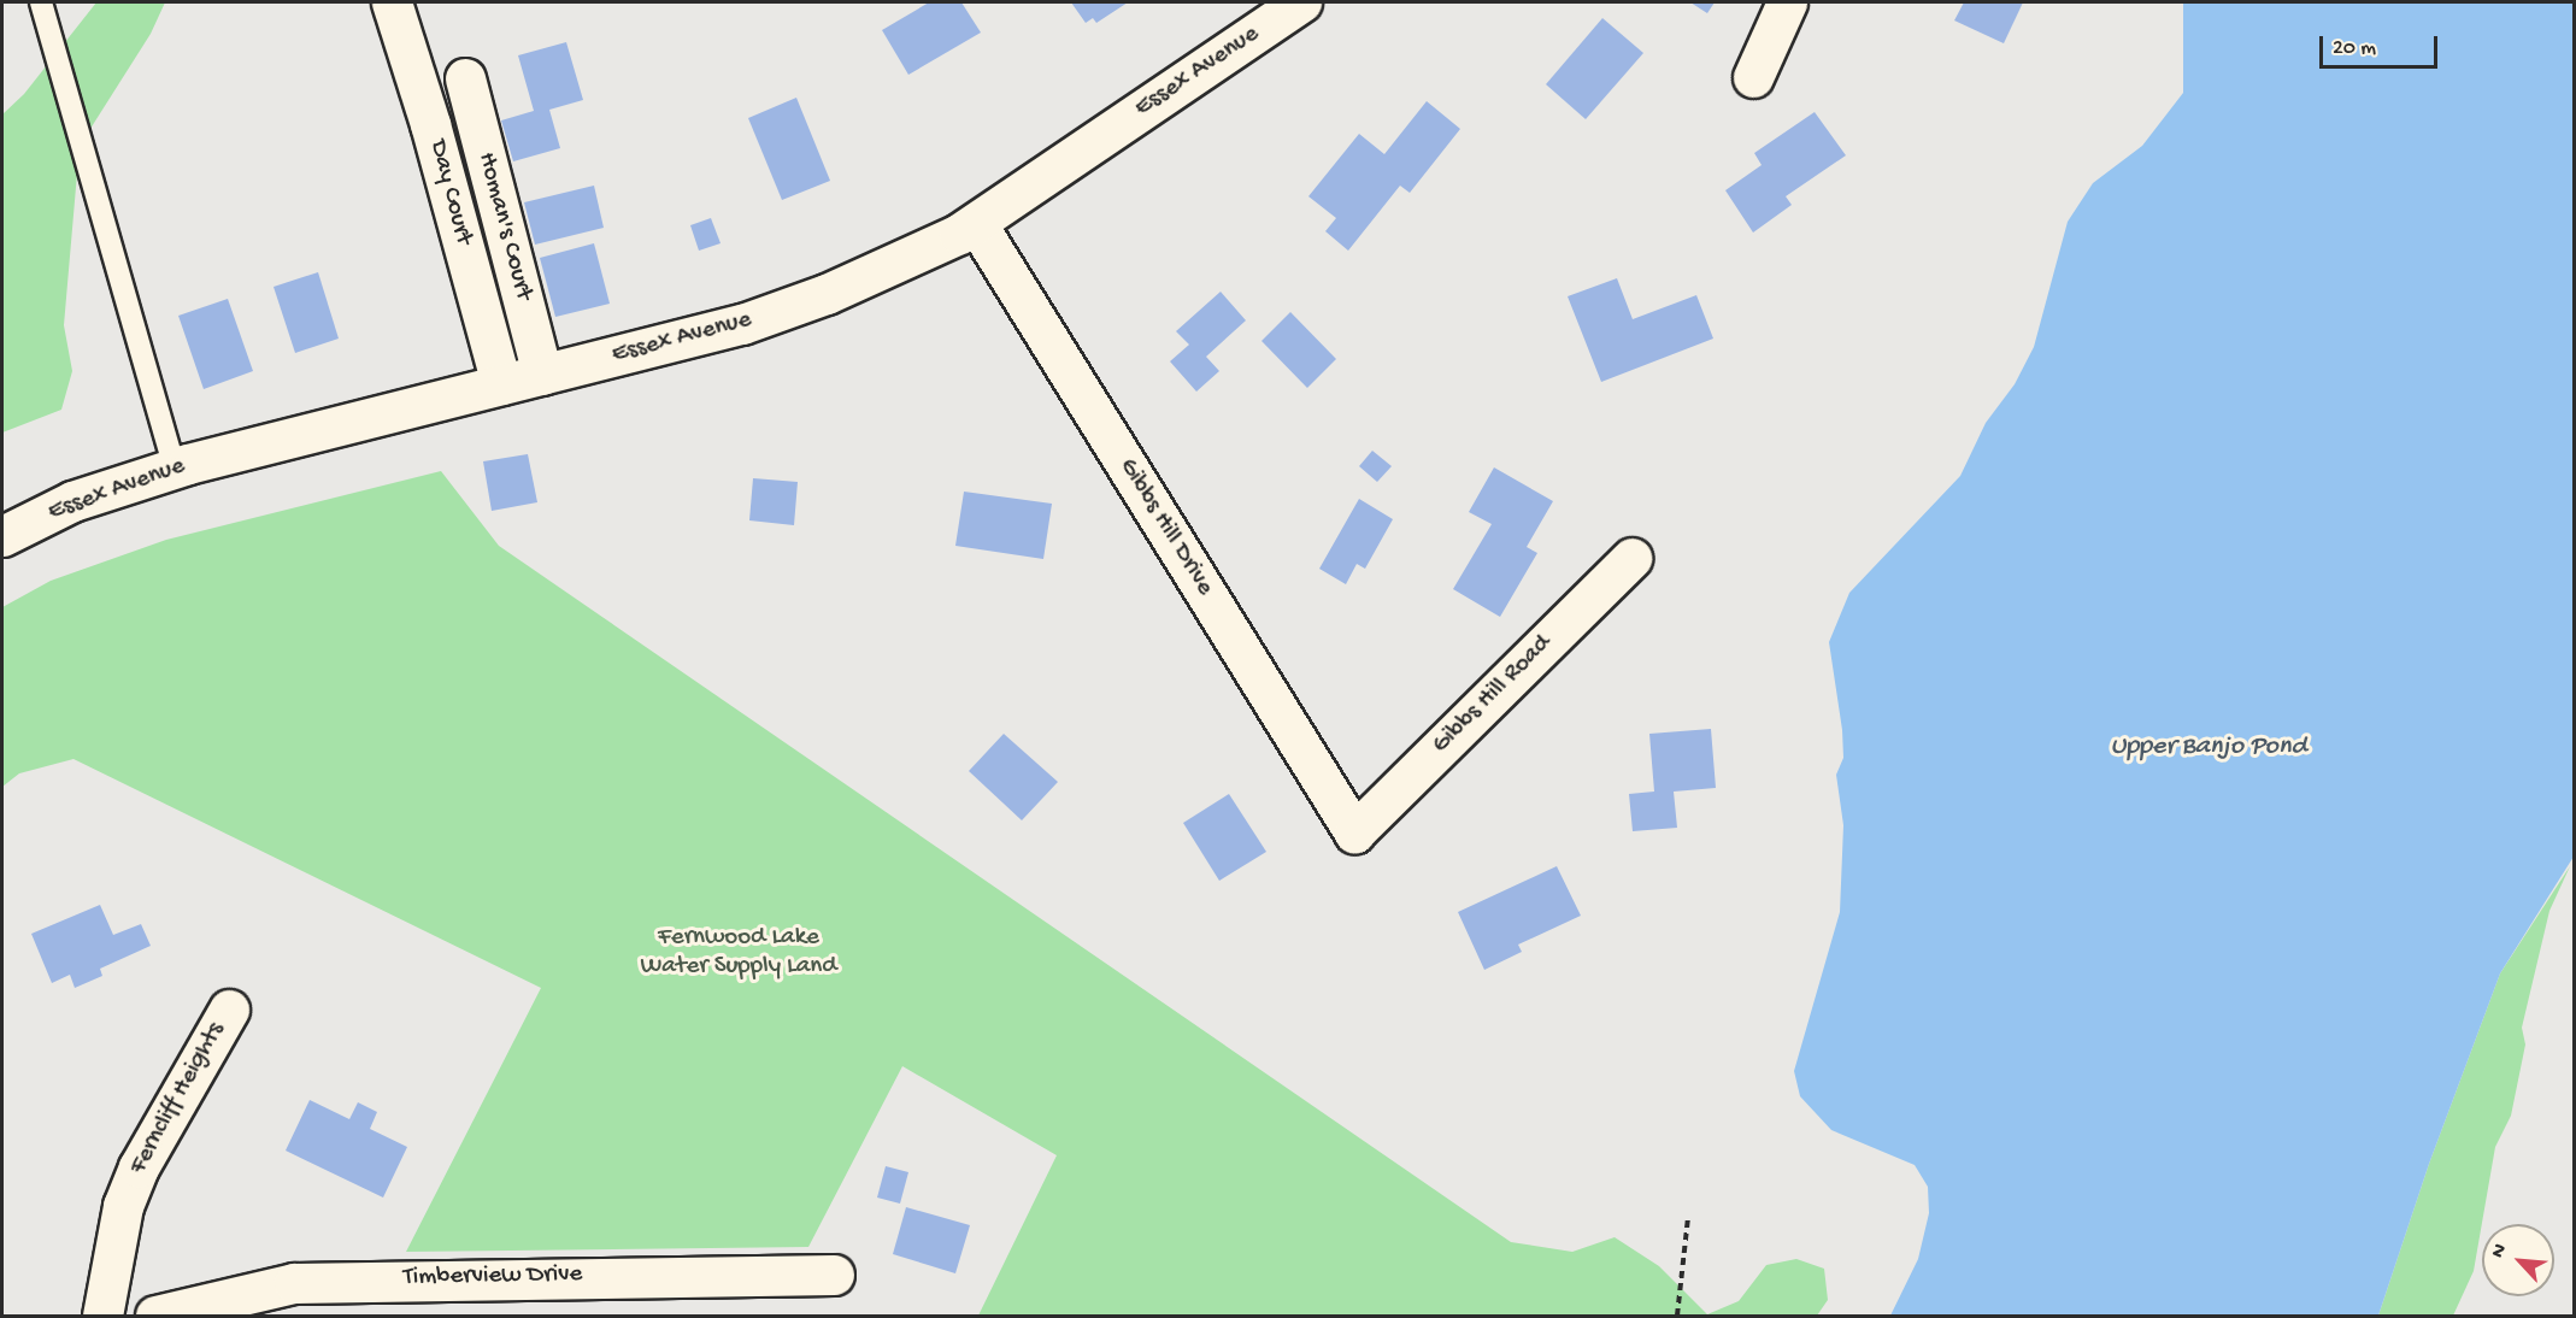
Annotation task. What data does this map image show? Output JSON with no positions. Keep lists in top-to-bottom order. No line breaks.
{"streets":{"street":["Essex Avenue","Day Court","Homan's Court","Gibbs Hill Drive","Gibbs Hill Road","Ferncliff Heights","Timberview Drive"]},"crossings":[["Essex Avenue","Day Court"],["Essex Avenue","Homan's Court"],["Essex Avenue","Gibbs Hill Drive"],["Gibbs Hill Drive","Gibbs Hill Road"]],"water":["Upper Banjo Pond"],"parks":["Fernwood Lake Water Supply Land"],"scale_bar":"20 m","north":"top left"}
